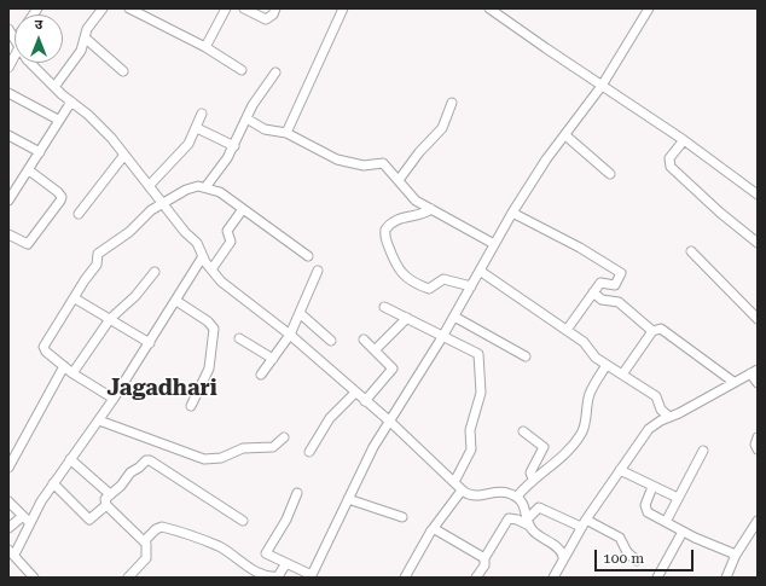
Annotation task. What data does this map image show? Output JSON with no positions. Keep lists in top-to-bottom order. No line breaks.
{"districts":["Jagadhari"],"scale_bar":"100 m","north":"top"}
